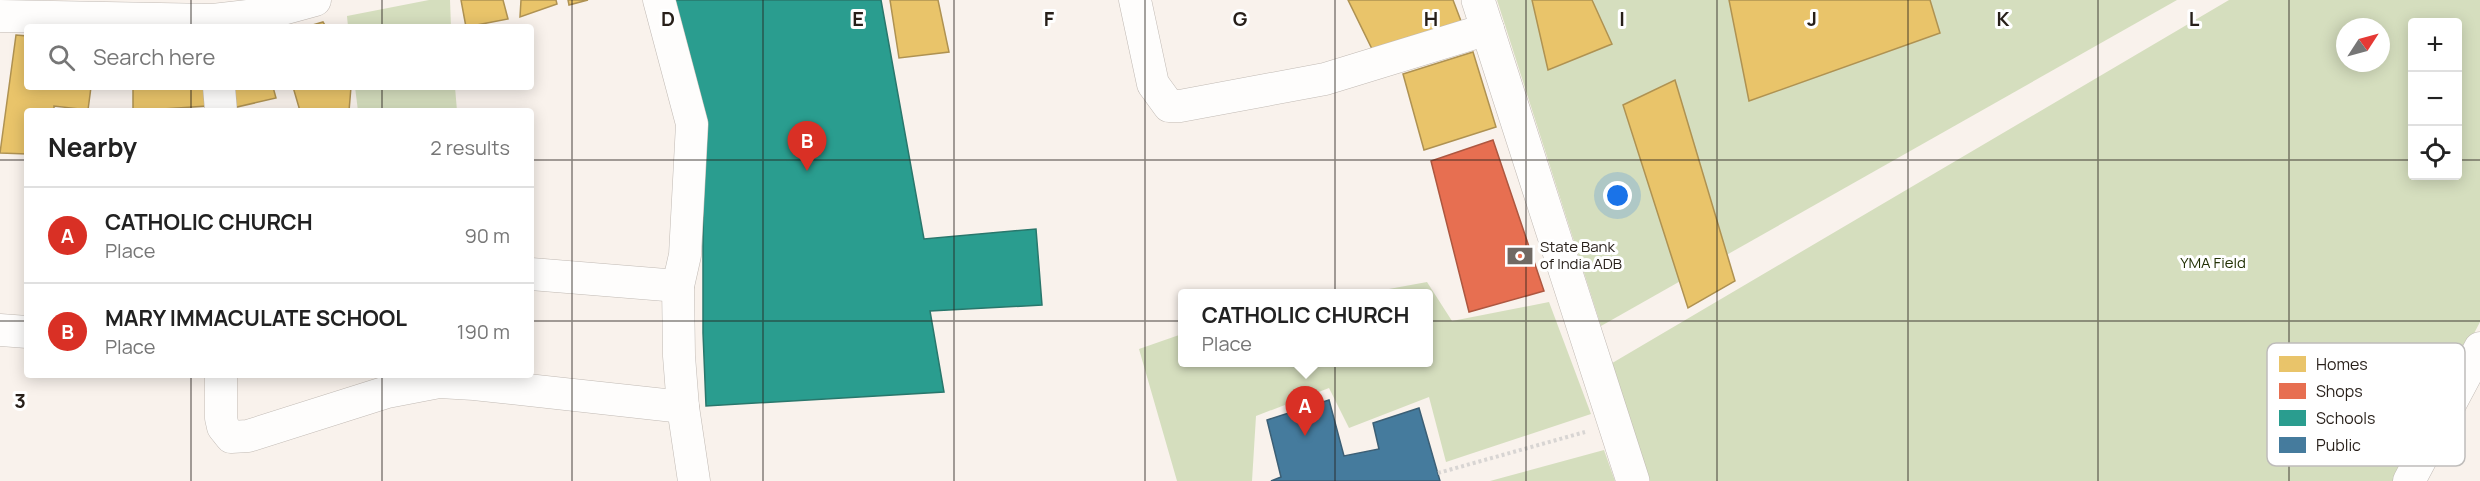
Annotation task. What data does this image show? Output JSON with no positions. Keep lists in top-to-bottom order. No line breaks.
{"parks":["YMA Field"],"places":{"bank":["State Bank of India ADB"]},"legend":["Homes","Shops","Schools","Public"],"north":"top right","page":{"map_buttons":["+","−"],"search":"Search here","heading":["Nearby","2 results"],"pins":["B","A"],"list":[{"mark":"A","name":"CATHOLIC CHURCH","note":"Place","value":"90 m"},{"mark":"B","name":"MARY IMMACULATE SCHOOL","note":"Place","value":"190 m"}],"popup":["CATHOLIC CHURCH","Place"]},"grid":{"columns":["D","E","F","G","H","I","J","K","L"],"rows":["3"]}}
